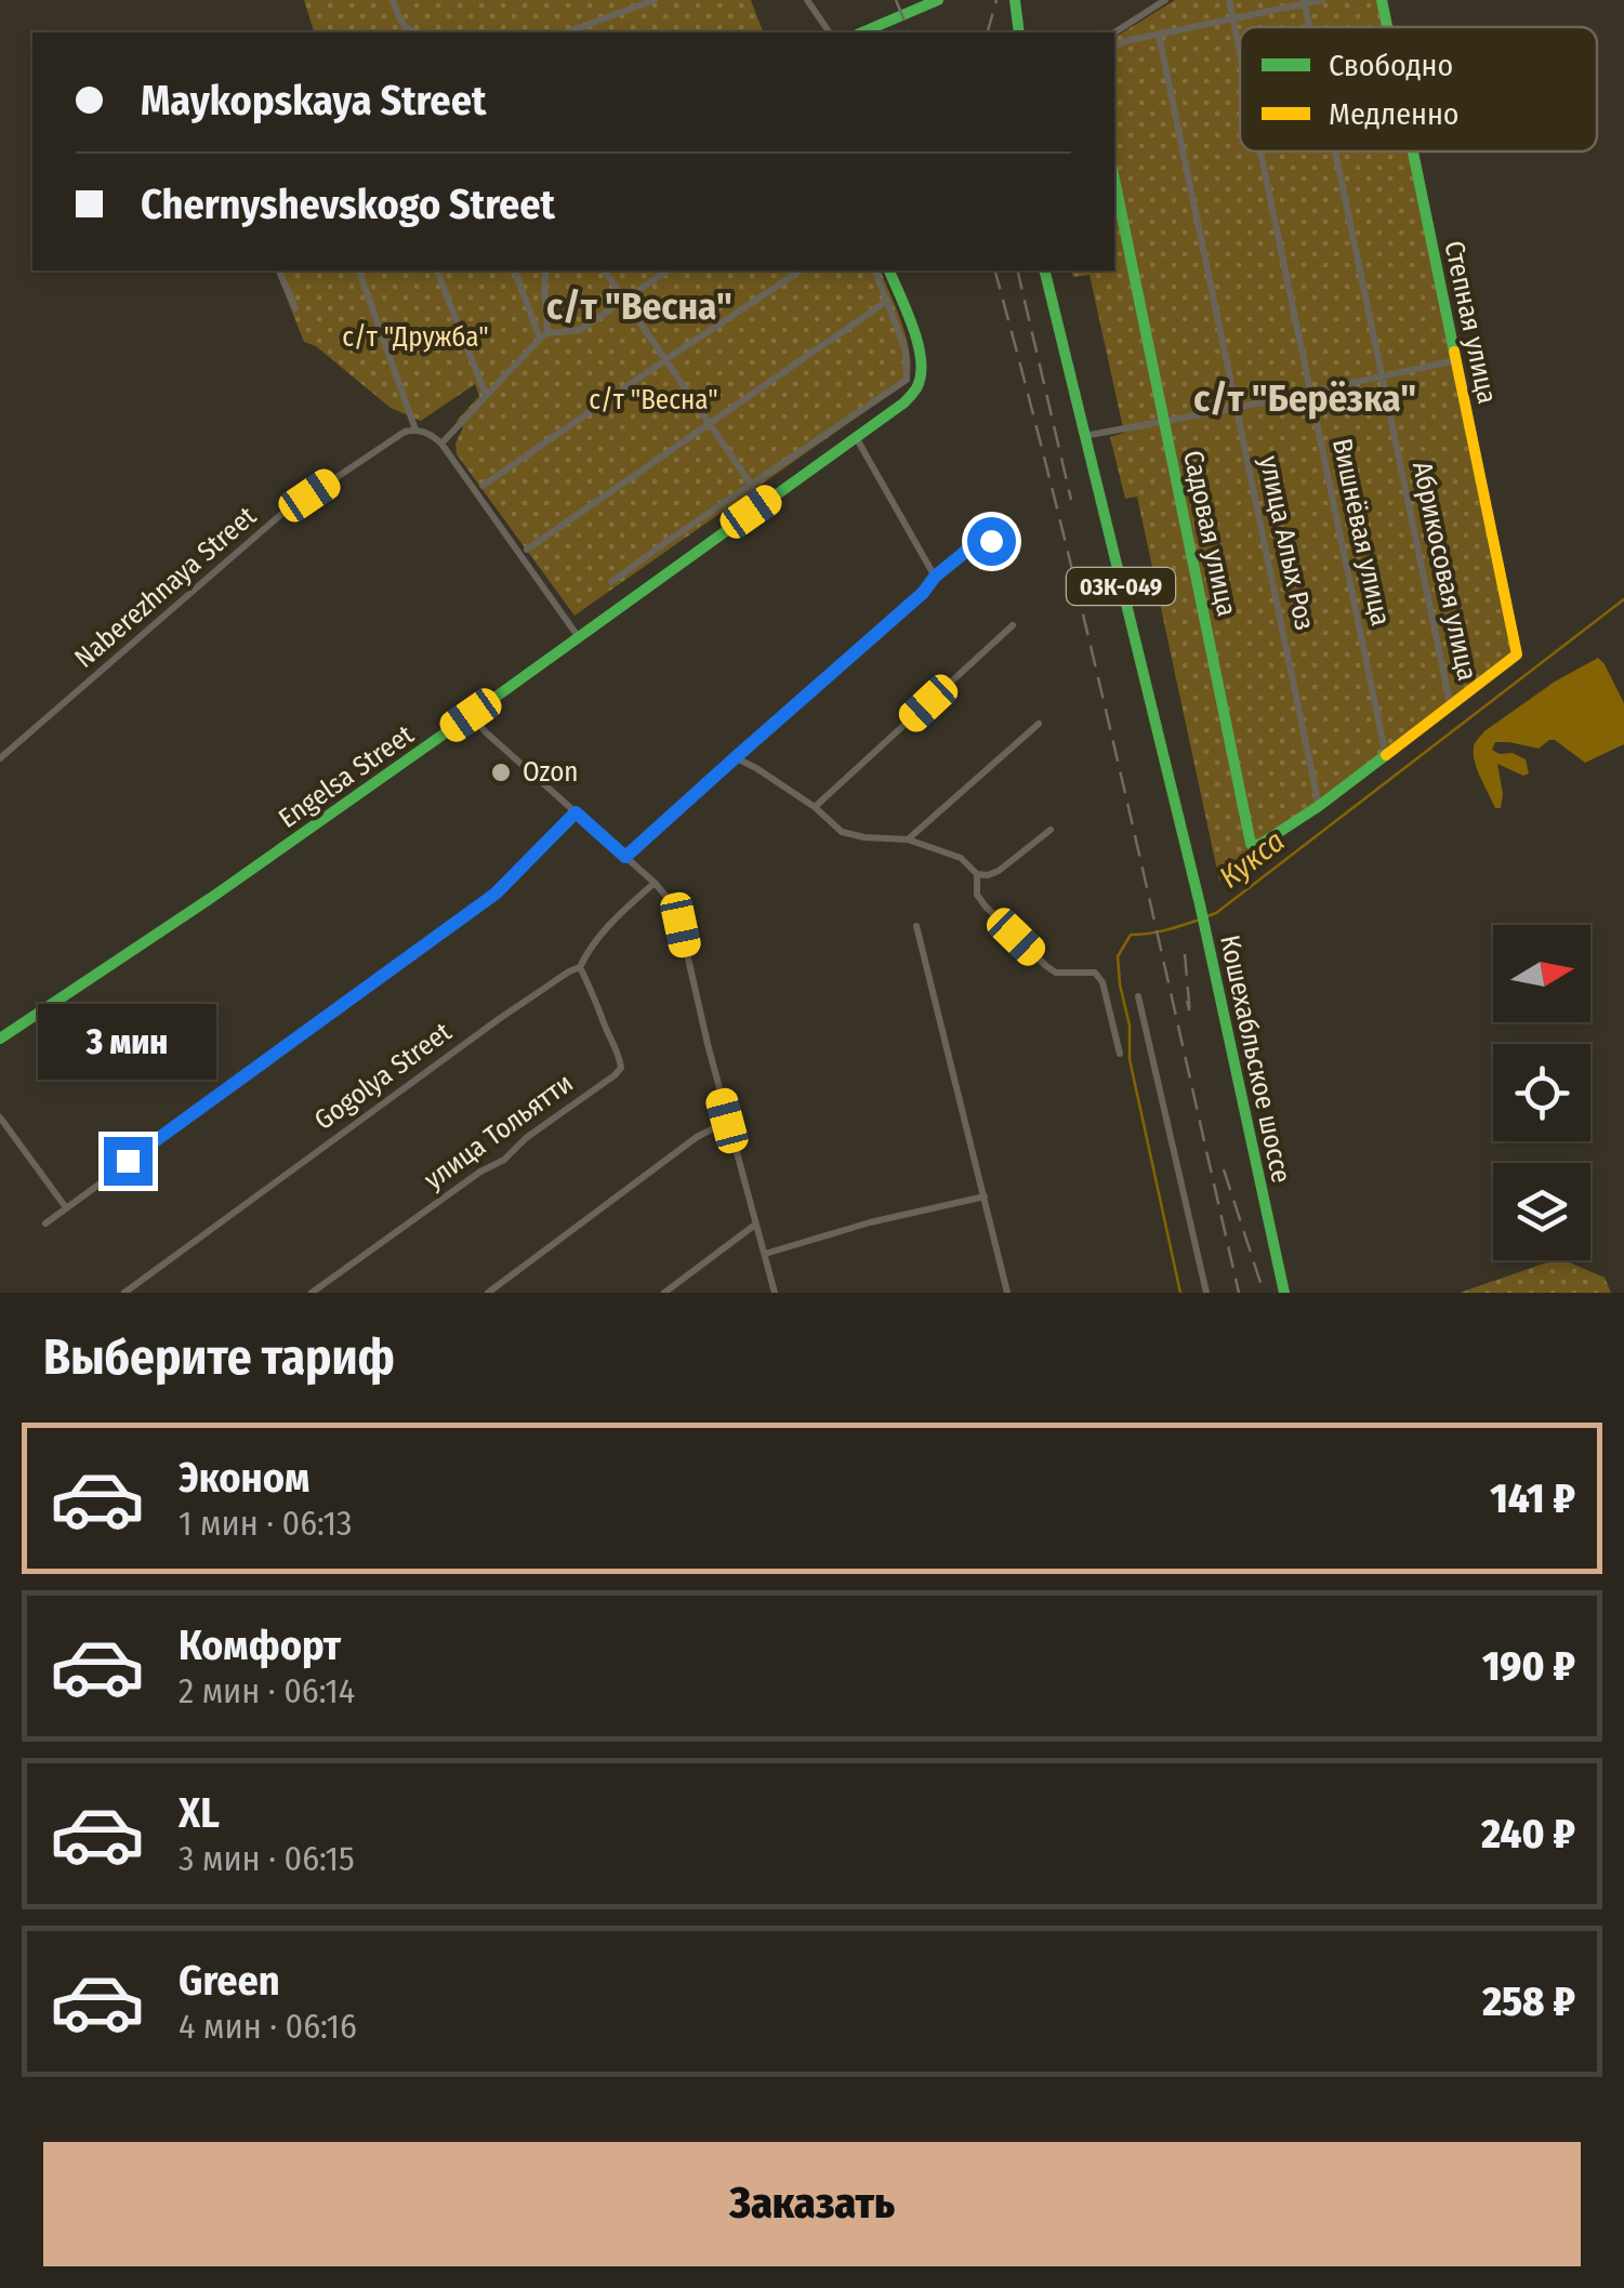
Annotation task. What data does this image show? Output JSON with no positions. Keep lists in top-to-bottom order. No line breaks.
{"streets":{"street":["Степная улица","Вишнёвая улица","Садовая улица","улица Алых Роз","Абрикосовая улица","03К-049","Naberezhnaya Street","Engelsa Street","Кошехабльское шоссе","Gogolya Street","улица Тольятти"]},"crossings":[["Степная улица","Абрикосовая улица"],["Садовая улица","улица Алых Роз"],["Gogolya Street","улица Тольятти"]],"districts":["с/т \"Весна\"","с/т \"Берёзка\""],"water":["Кукса"],"parks":["с/т \"Дружба\"","с/т \"Весна\""],"places":["Ozon"],"legend":["Свободно","Медленно"],"north":"right","page":{"banner":["Maykopskaya Street","Chernyshevskogo Street"],"bubble":"3 мин","heading":"Выберите тариф","list":[{"name":"Эконом","note":"1 мин · 06:13","value":"141 ₽"},{"name":"Комфорт","note":"2 мин · 06:14","value":"190 ₽"},{"name":"XL","note":"3 мин · 06:15","value":"240 ₽"},{"name":"Green","note":"4 мин · 06:16","value":"258 ₽"}],"buttons":"Заказать"}}
